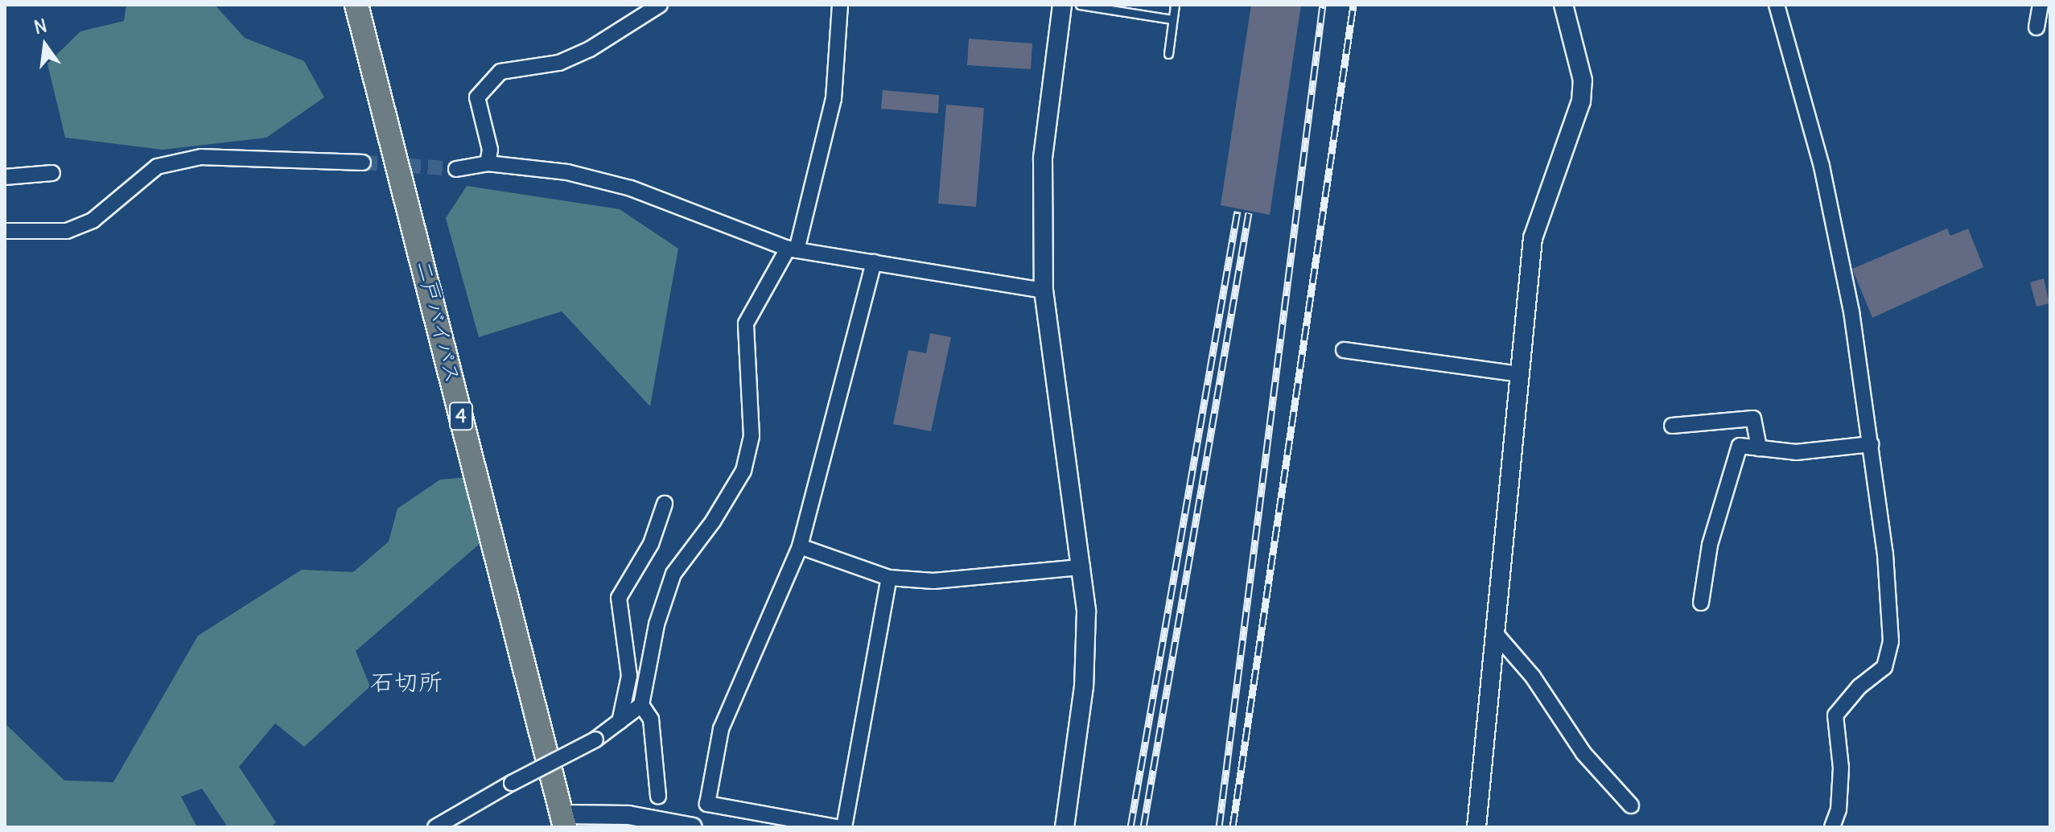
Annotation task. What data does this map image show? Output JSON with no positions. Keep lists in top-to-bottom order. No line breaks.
{"streets":{"highway":["二戸バイパス","4"]},"districts":["石切所"],"north":"top"}
